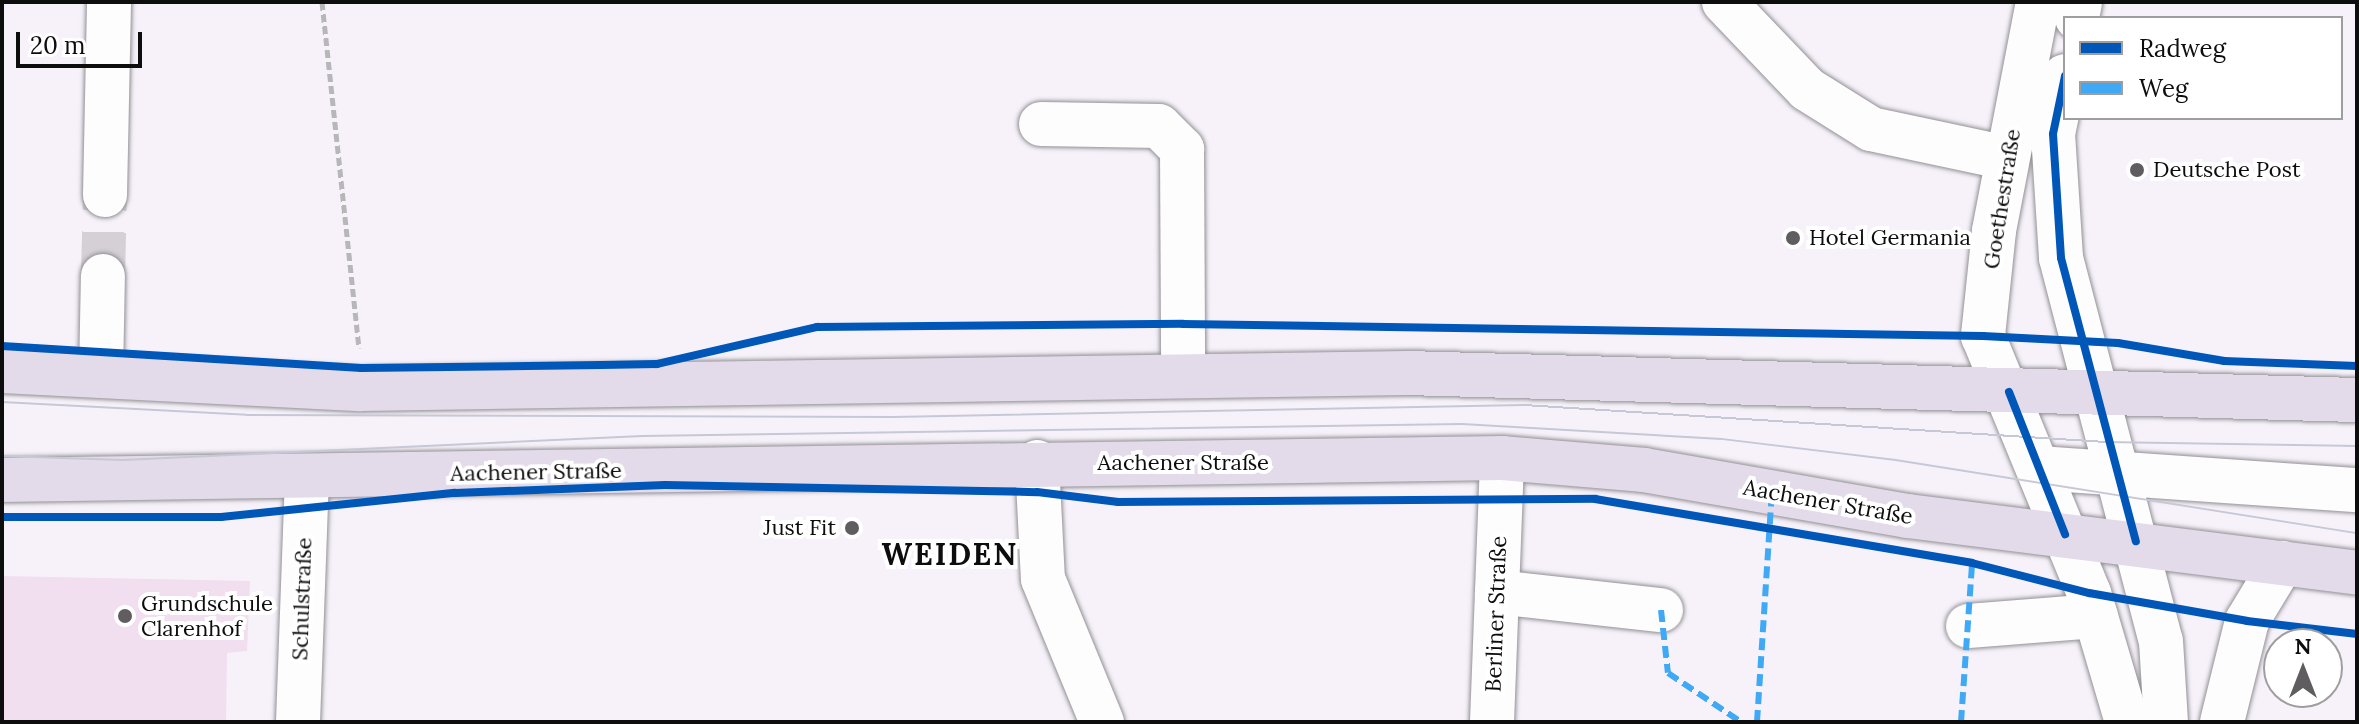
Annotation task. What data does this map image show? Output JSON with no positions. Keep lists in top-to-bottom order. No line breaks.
{"streets":{"main road":["Aachener Straße"],"street":["Goethestraße","Schulstraße","Berliner Straße"]},"crossings":[["Goethestraße","Aachener Straße"],["Aachener Straße","Schulstraße"],["Aachener Straße","Berliner Straße"]],"districts":["WEIDEN"],"places":["Deutsche Post","Hotel Germania","Just Fit","Grundschule Clarenhof"],"legend":["Radweg","Weg"],"scale_bar":"20 m","north":"top"}
